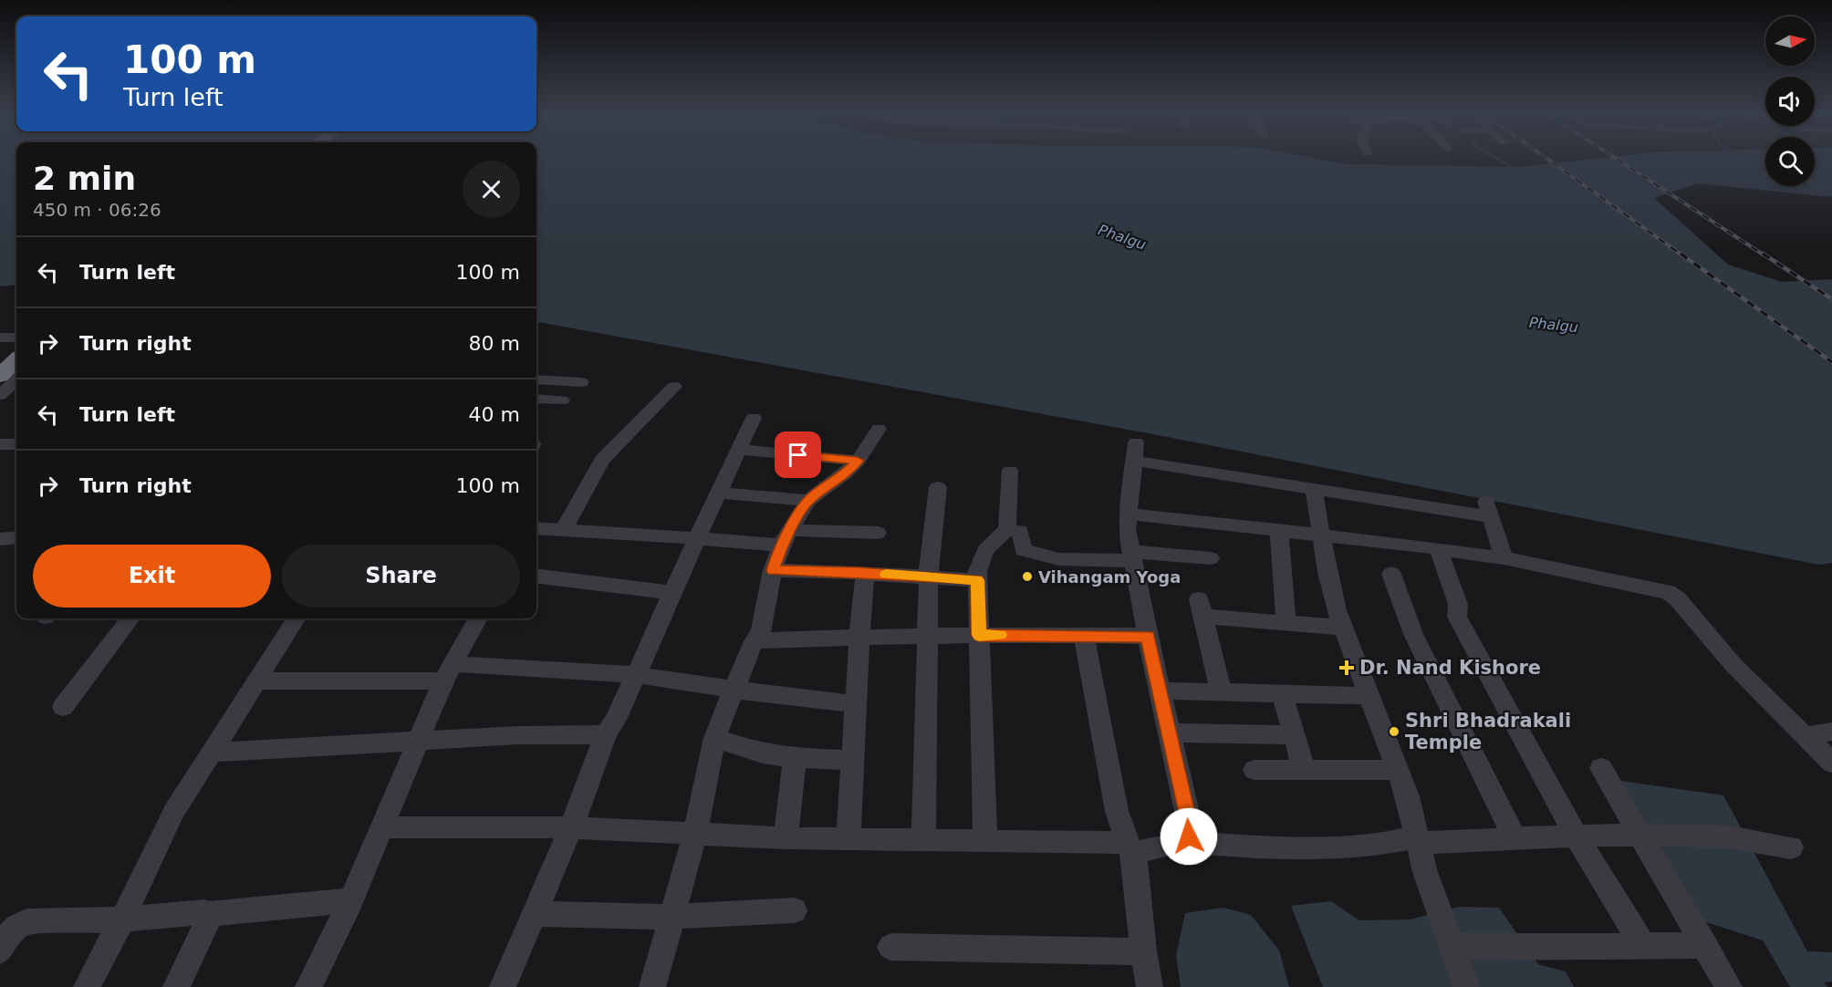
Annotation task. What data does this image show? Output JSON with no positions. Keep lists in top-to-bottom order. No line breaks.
{"water":["Phalgu"],"places":{"other":["Vihangam Yoga","Shri Bhadrakali Temple"],"health":["Dr. Nand Kishore"]},"north":"right","page":{"turn":["100 m","Turn left"],"heading":["2 min","450 m · 06:26"],"list":[{"name":"Turn left","value":"100 m"},{"name":"Turn right","value":"80 m"},{"name":"Turn left","value":"40 m"},{"name":"Turn right","value":"100 m"}],"buttons":["Exit","Share"]}}
